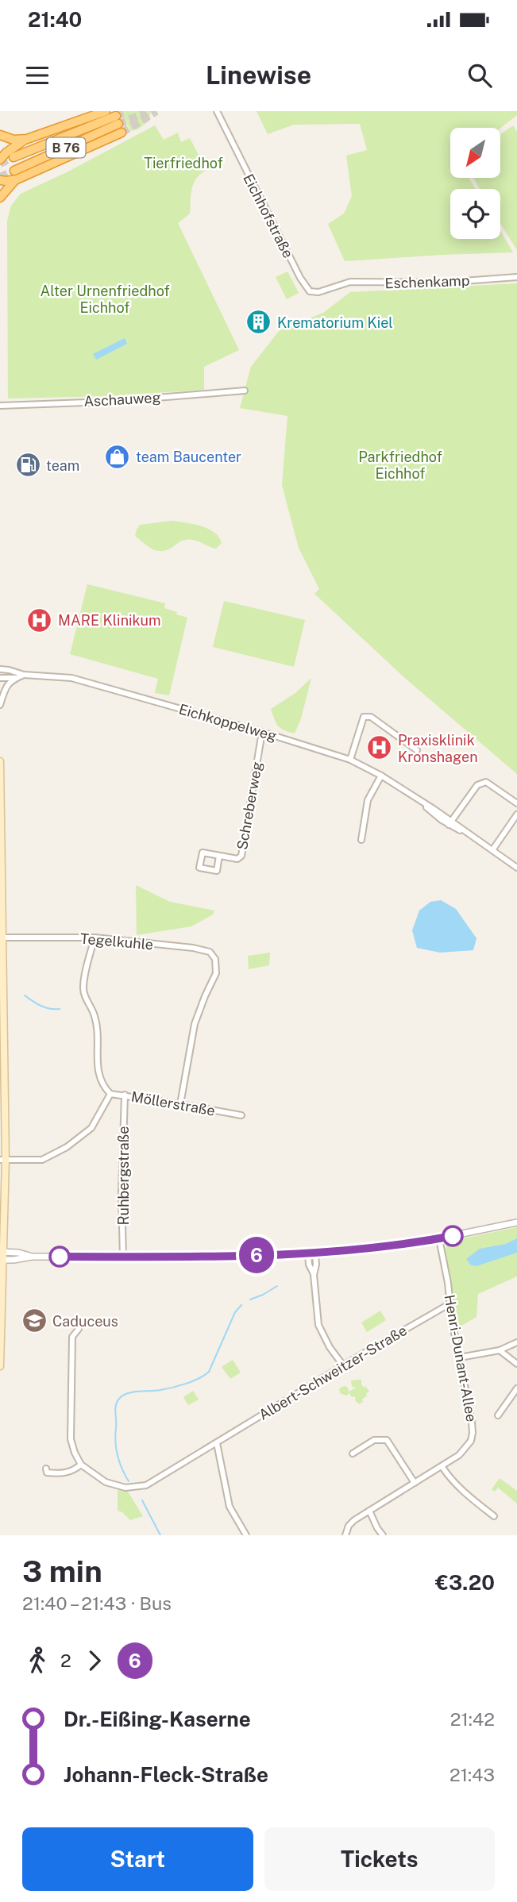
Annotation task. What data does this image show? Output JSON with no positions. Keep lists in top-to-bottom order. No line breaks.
{"streets":{"highway":["B 76"],"street":["Eichhofstraße","Eschenkamp","Aschauweg","Eichkoppelweg","Schreberweg","Tegelkuhle","Möllerstraße","Ruhbergstraße","Henri-Dunant-Allee","Albert-Schweitzer-Straße"]},"crossings":[["Eichhofstraße","Eschenkamp"],["Eichkoppelweg","Schreberweg"],["Tegelkuhle","Möllerstraße"],["Möllerstraße","Ruhbergstraße"],["Henri-Dunant-Allee","Albert-Schweitzer-Straße"]],"parks":["Tierfriedhof","Alter Urnenfriedhof Eichhof","Parkfriedhof Eichhof"],"places":{"building":["Krematorium Kiel"],"shop":["team Baucenter"],"fuel station":["team"],"hospital":["MARE Klinikum","Praxisklinik Kronshagen"],"school or university":["Caduceus"]},"lines":["bus line 6"],"north":"bottom left","page":{"status":"21:40","header":"Linewise","on_map":"6","heading":["3 min","21:40 – 21:43 · Bus","€3.20"],"legs":["2","6"],"list":[{"name":"Dr.-Eißing-Kaserne","value":"21:42"},{"name":"Johann-Fleck-Straße","value":"21:43"}],"buttons":["Start","Tickets"]}}
